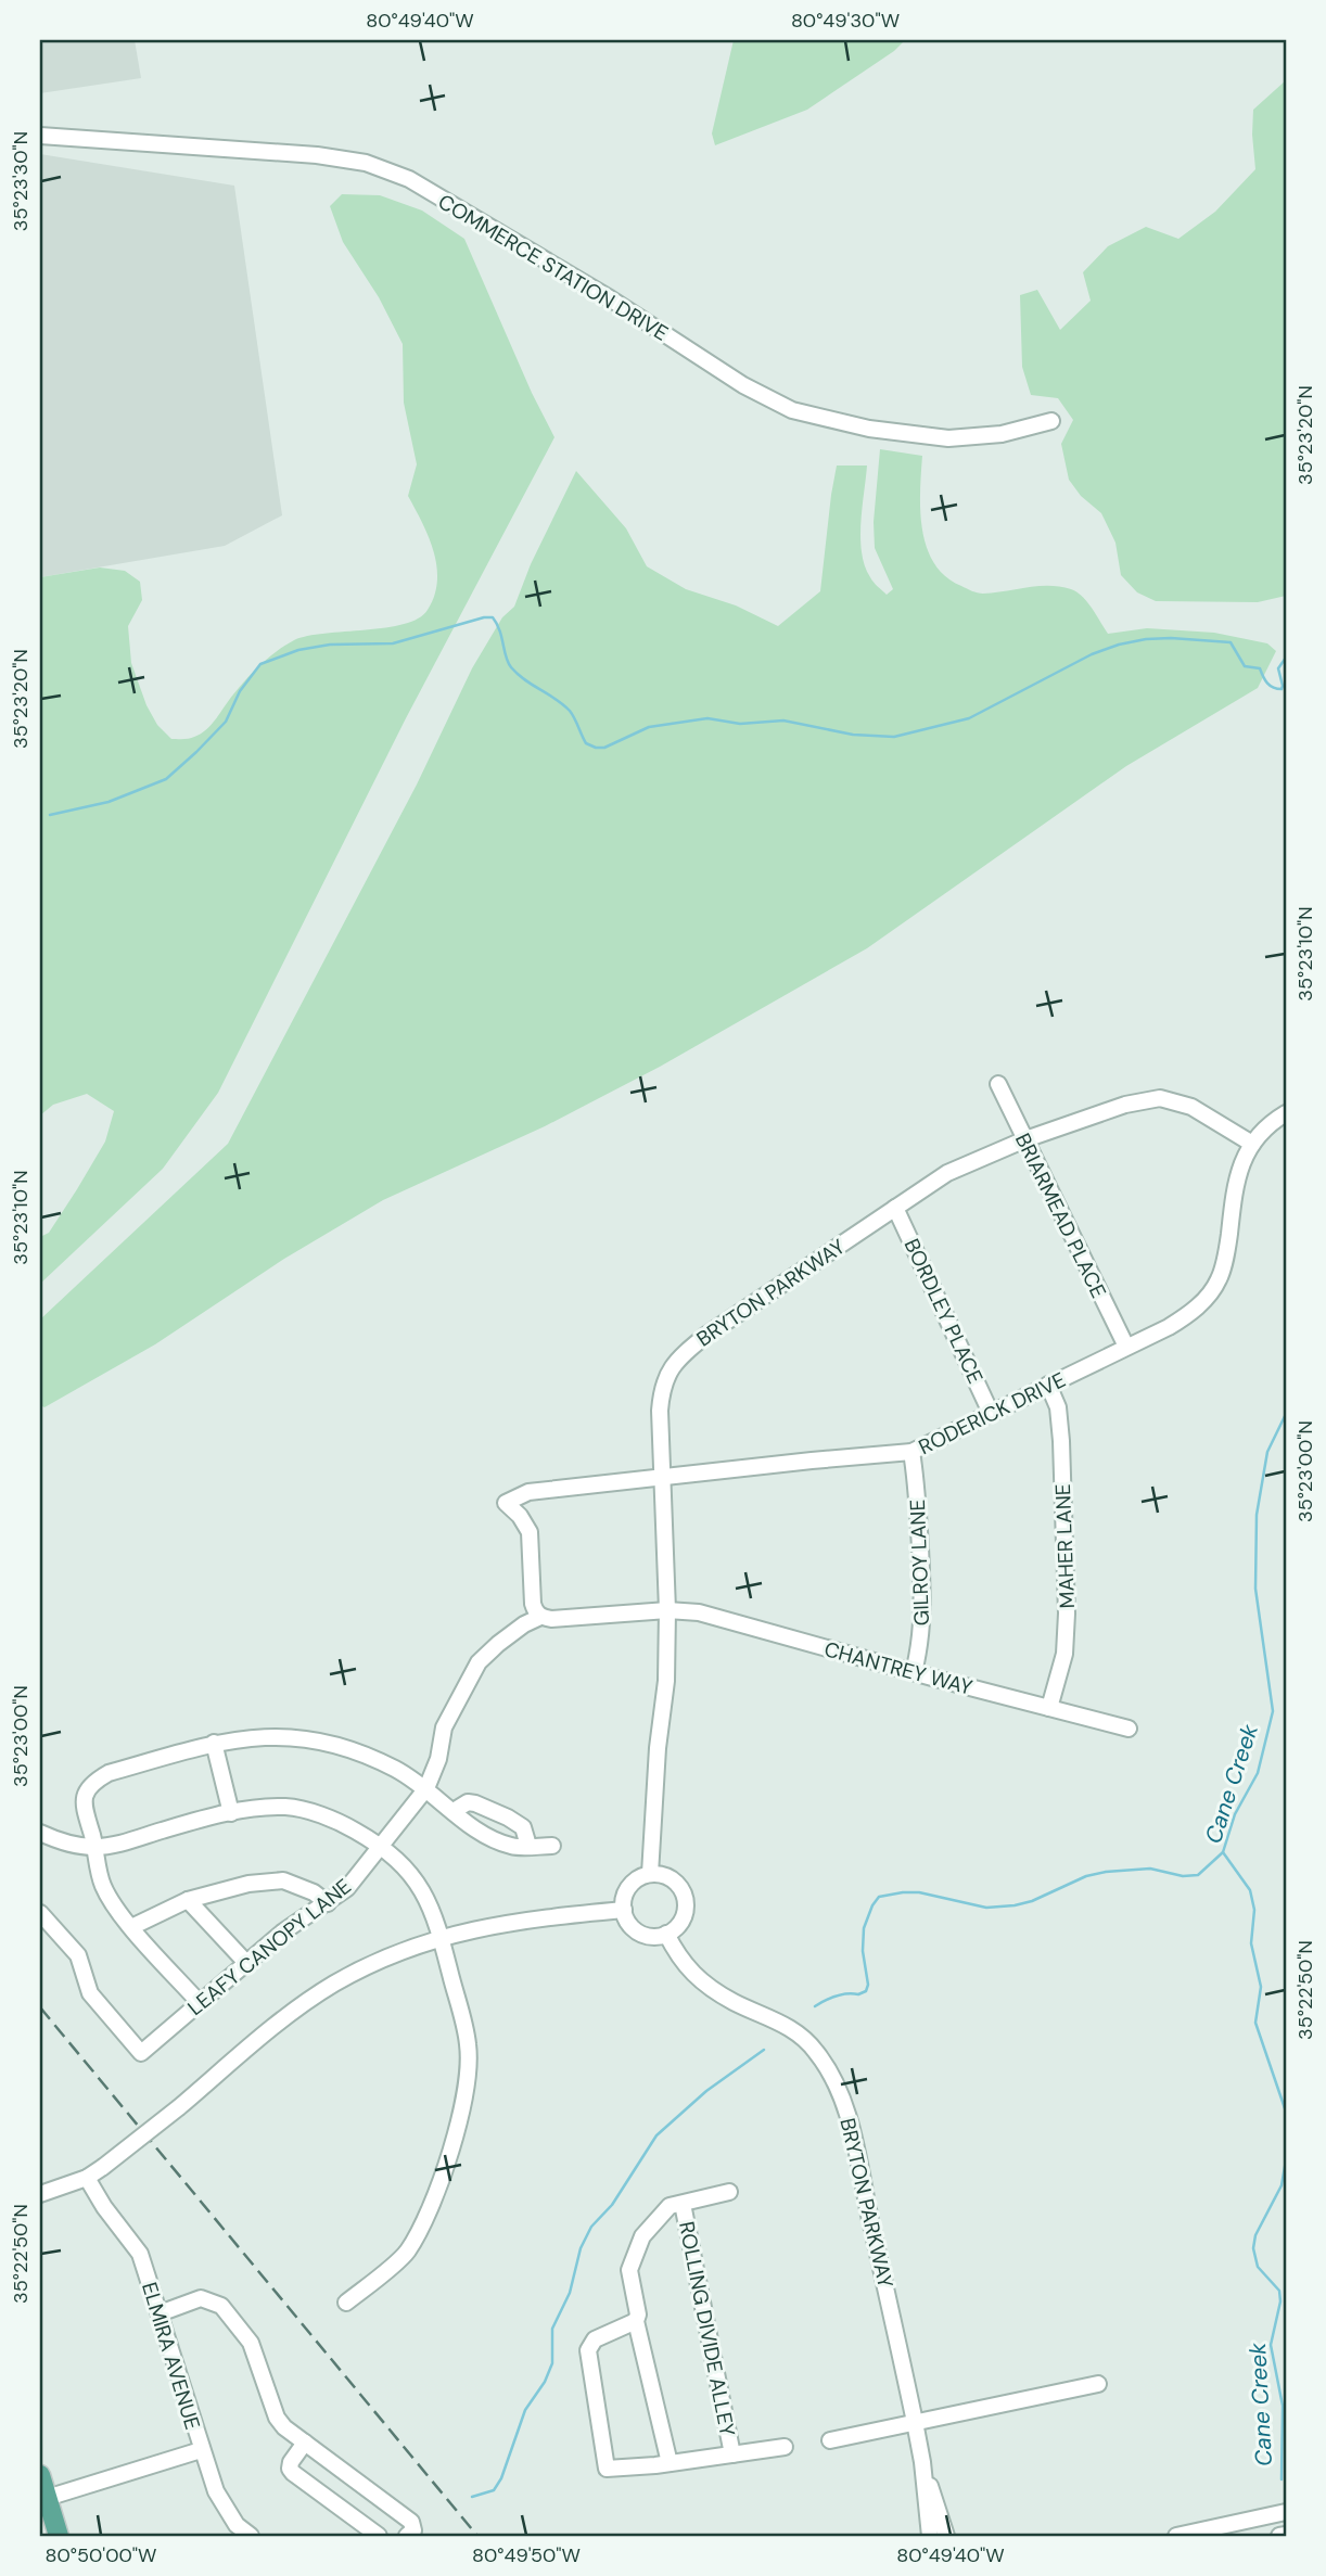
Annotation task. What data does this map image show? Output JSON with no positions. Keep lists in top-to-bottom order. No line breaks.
{"streets":{"street":["COMMERCE STATION DRIVE","BRIARMEAD PLACE","BRYTON PARKWAY","BORDLEY PLACE","RODERICK DRIVE","MAHER LANE","GILROY LANE","CHANTREY WAY","LEAFY CANOPY LANE","ROLLING DIVIDE ALLEY","ELMIRA AVENUE"]},"crossings":[["BRIARMEAD PLACE","BRYTON PARKWAY"],["BRIARMEAD PLACE","RODERICK DRIVE"],["BRYTON PARKWAY","BORDLEY PLACE"],["BRYTON PARKWAY","RODERICK DRIVE"],["BRYTON PARKWAY","CHANTREY WAY"],["BORDLEY PLACE","RODERICK DRIVE"],["RODERICK DRIVE","MAHER LANE"],["RODERICK DRIVE","GILROY LANE"],["RODERICK DRIVE","CHANTREY WAY"],["RODERICK DRIVE","LEAFY CANOPY LANE"],["MAHER LANE","CHANTREY WAY"],["GILROY LANE","CHANTREY WAY"],["CHANTREY WAY","LEAFY CANOPY LANE"]],"water":["Cane Creek"],"coordinates":["80°49'40\"W","80°49'30\"W","35°23'30\"N","35°23'20\"N","35°23'10\"N","35°23'00\"N","35°22'50\"N","80°50'00\"W","80°49'50\"W"]}
